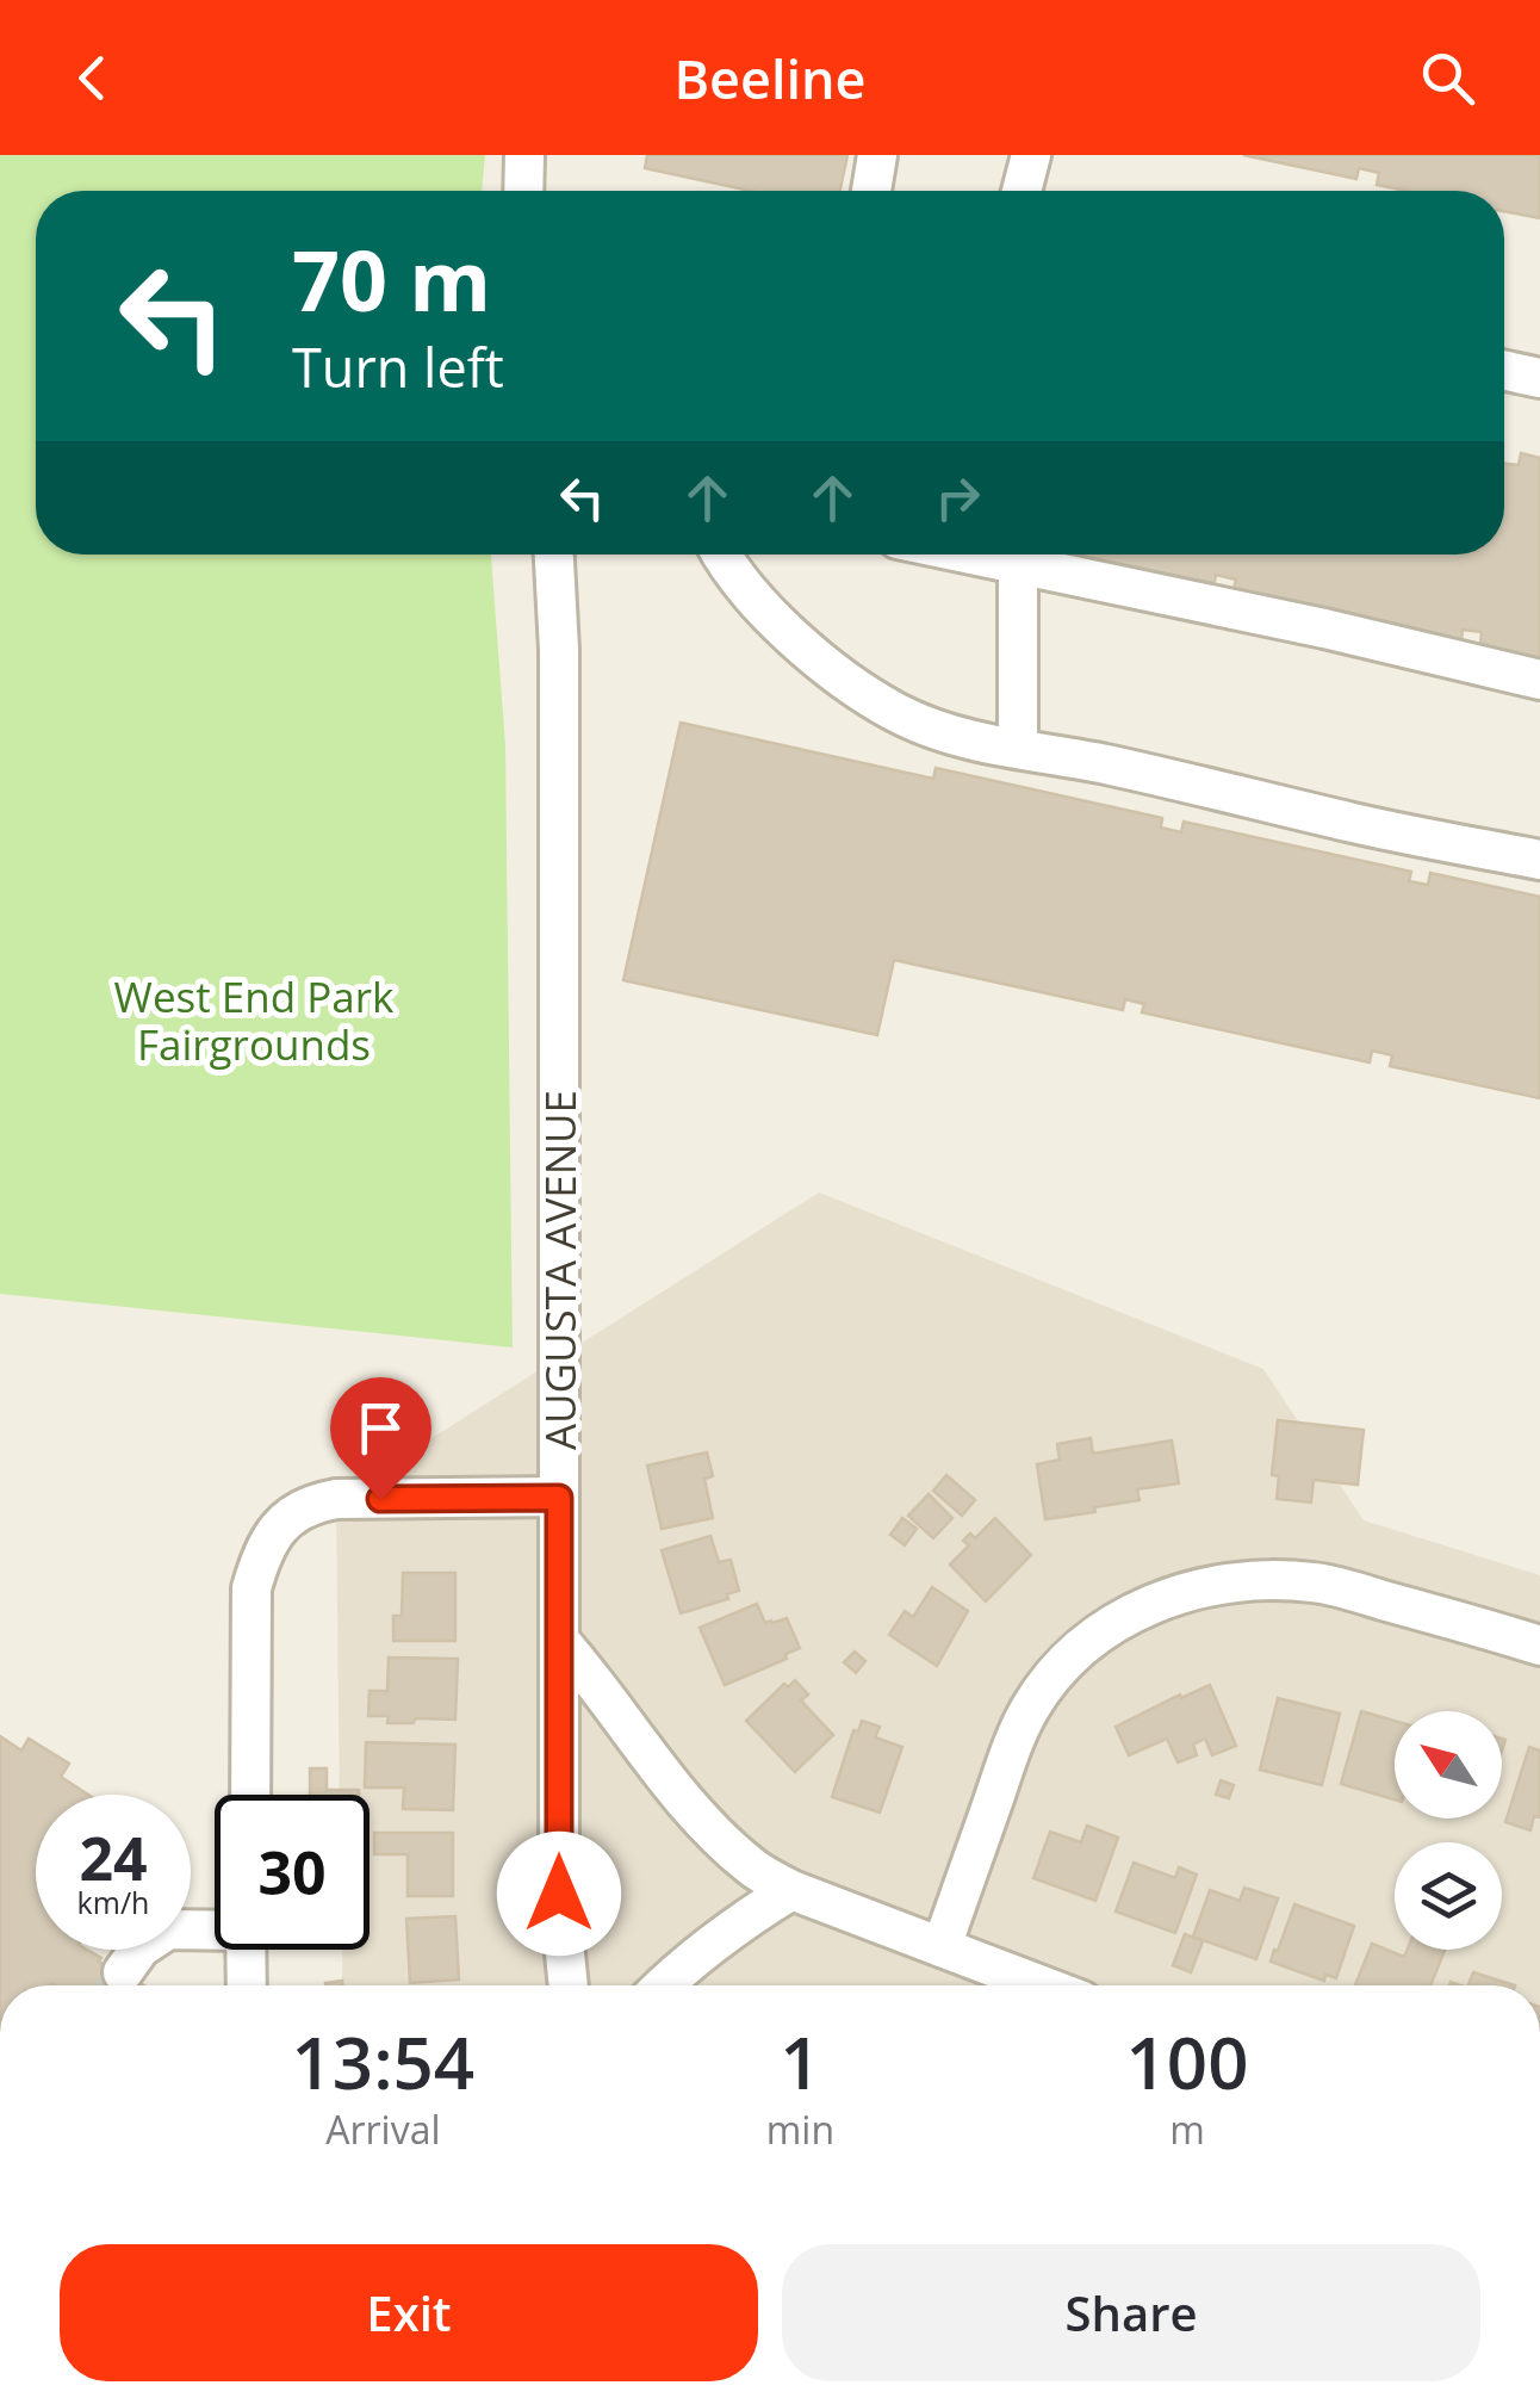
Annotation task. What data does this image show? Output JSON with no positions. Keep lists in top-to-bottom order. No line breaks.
{"streets":{"street":["AUGUSTA AVENUE"]},"parks":["West End Park Fairgrounds"],"north":"top left","page":{"header":"Beeline","turn":["70 m","Turn left"],"speed":"24 km/h","limit":"30","eta":["13:54","Arrival","1","min","100","m"],"buttons":["Exit","Share"]}}
